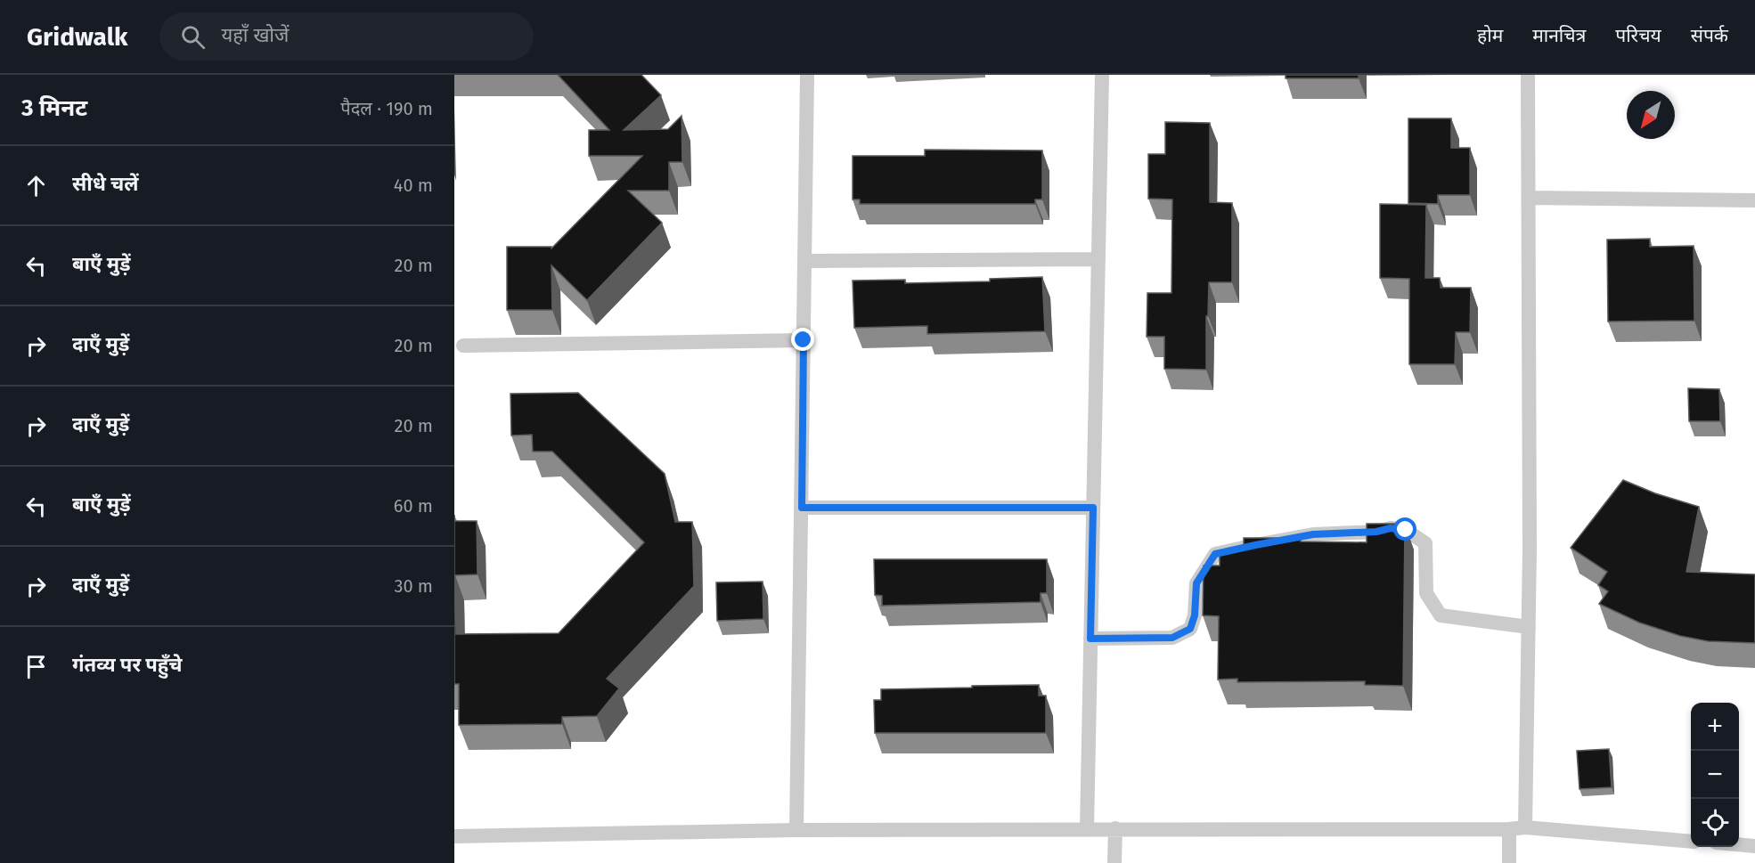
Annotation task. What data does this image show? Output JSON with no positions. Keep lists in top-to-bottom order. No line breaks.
{"north":"bottom left","page":{"header":"Gridwalk","search":"यहाँ खोजें","nav":["होम","मानचित्र","परिचय","संपर्क"],"heading":["3 मिनट","पैदल · 190 m"],"list":[["सीधे चलें","40 m"],["बाएँ मुड़ें","20 m"],["दाएँ मुड़ें","20 m"],["दाएँ मुड़ें","20 m"],["बाएँ मुड़ें","60 m"],["दाएँ मुड़ें","30 m"],"गंतव्य पर पहुँचे"],"map_buttons":["+","−"]}}
